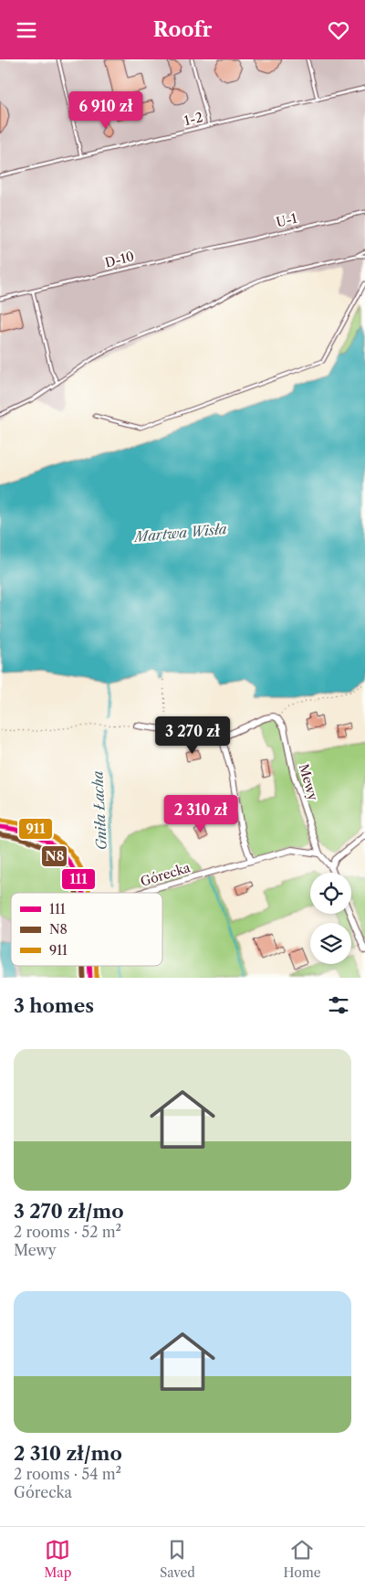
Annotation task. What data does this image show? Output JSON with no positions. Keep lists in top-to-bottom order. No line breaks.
{"streets":{"street":["Mewy","Górecka"],"lane":["1-2","U-1","D-10"]},"crossings":[["U-1","D-10"],["Mewy","Górecka"]],"water":["Martwa Wisła","Gniła Łacha"],"lines":["transit line 911","transit line 111","transit line N8"],"legend":["111","N8","911"],"page":{"header":"Roofr","price":["6 910 zł","3 270 zł","2 310 zł"],"heading":"3 homes","list":[{"name":"3 270 zł/mo","note":"2 rooms · 52 m² · Mewy"},{"name":"2 310 zł/mo","note":"2 rooms · 54 m² · Górecka"}],"tabs":["Map","Saved","Home"]}}
